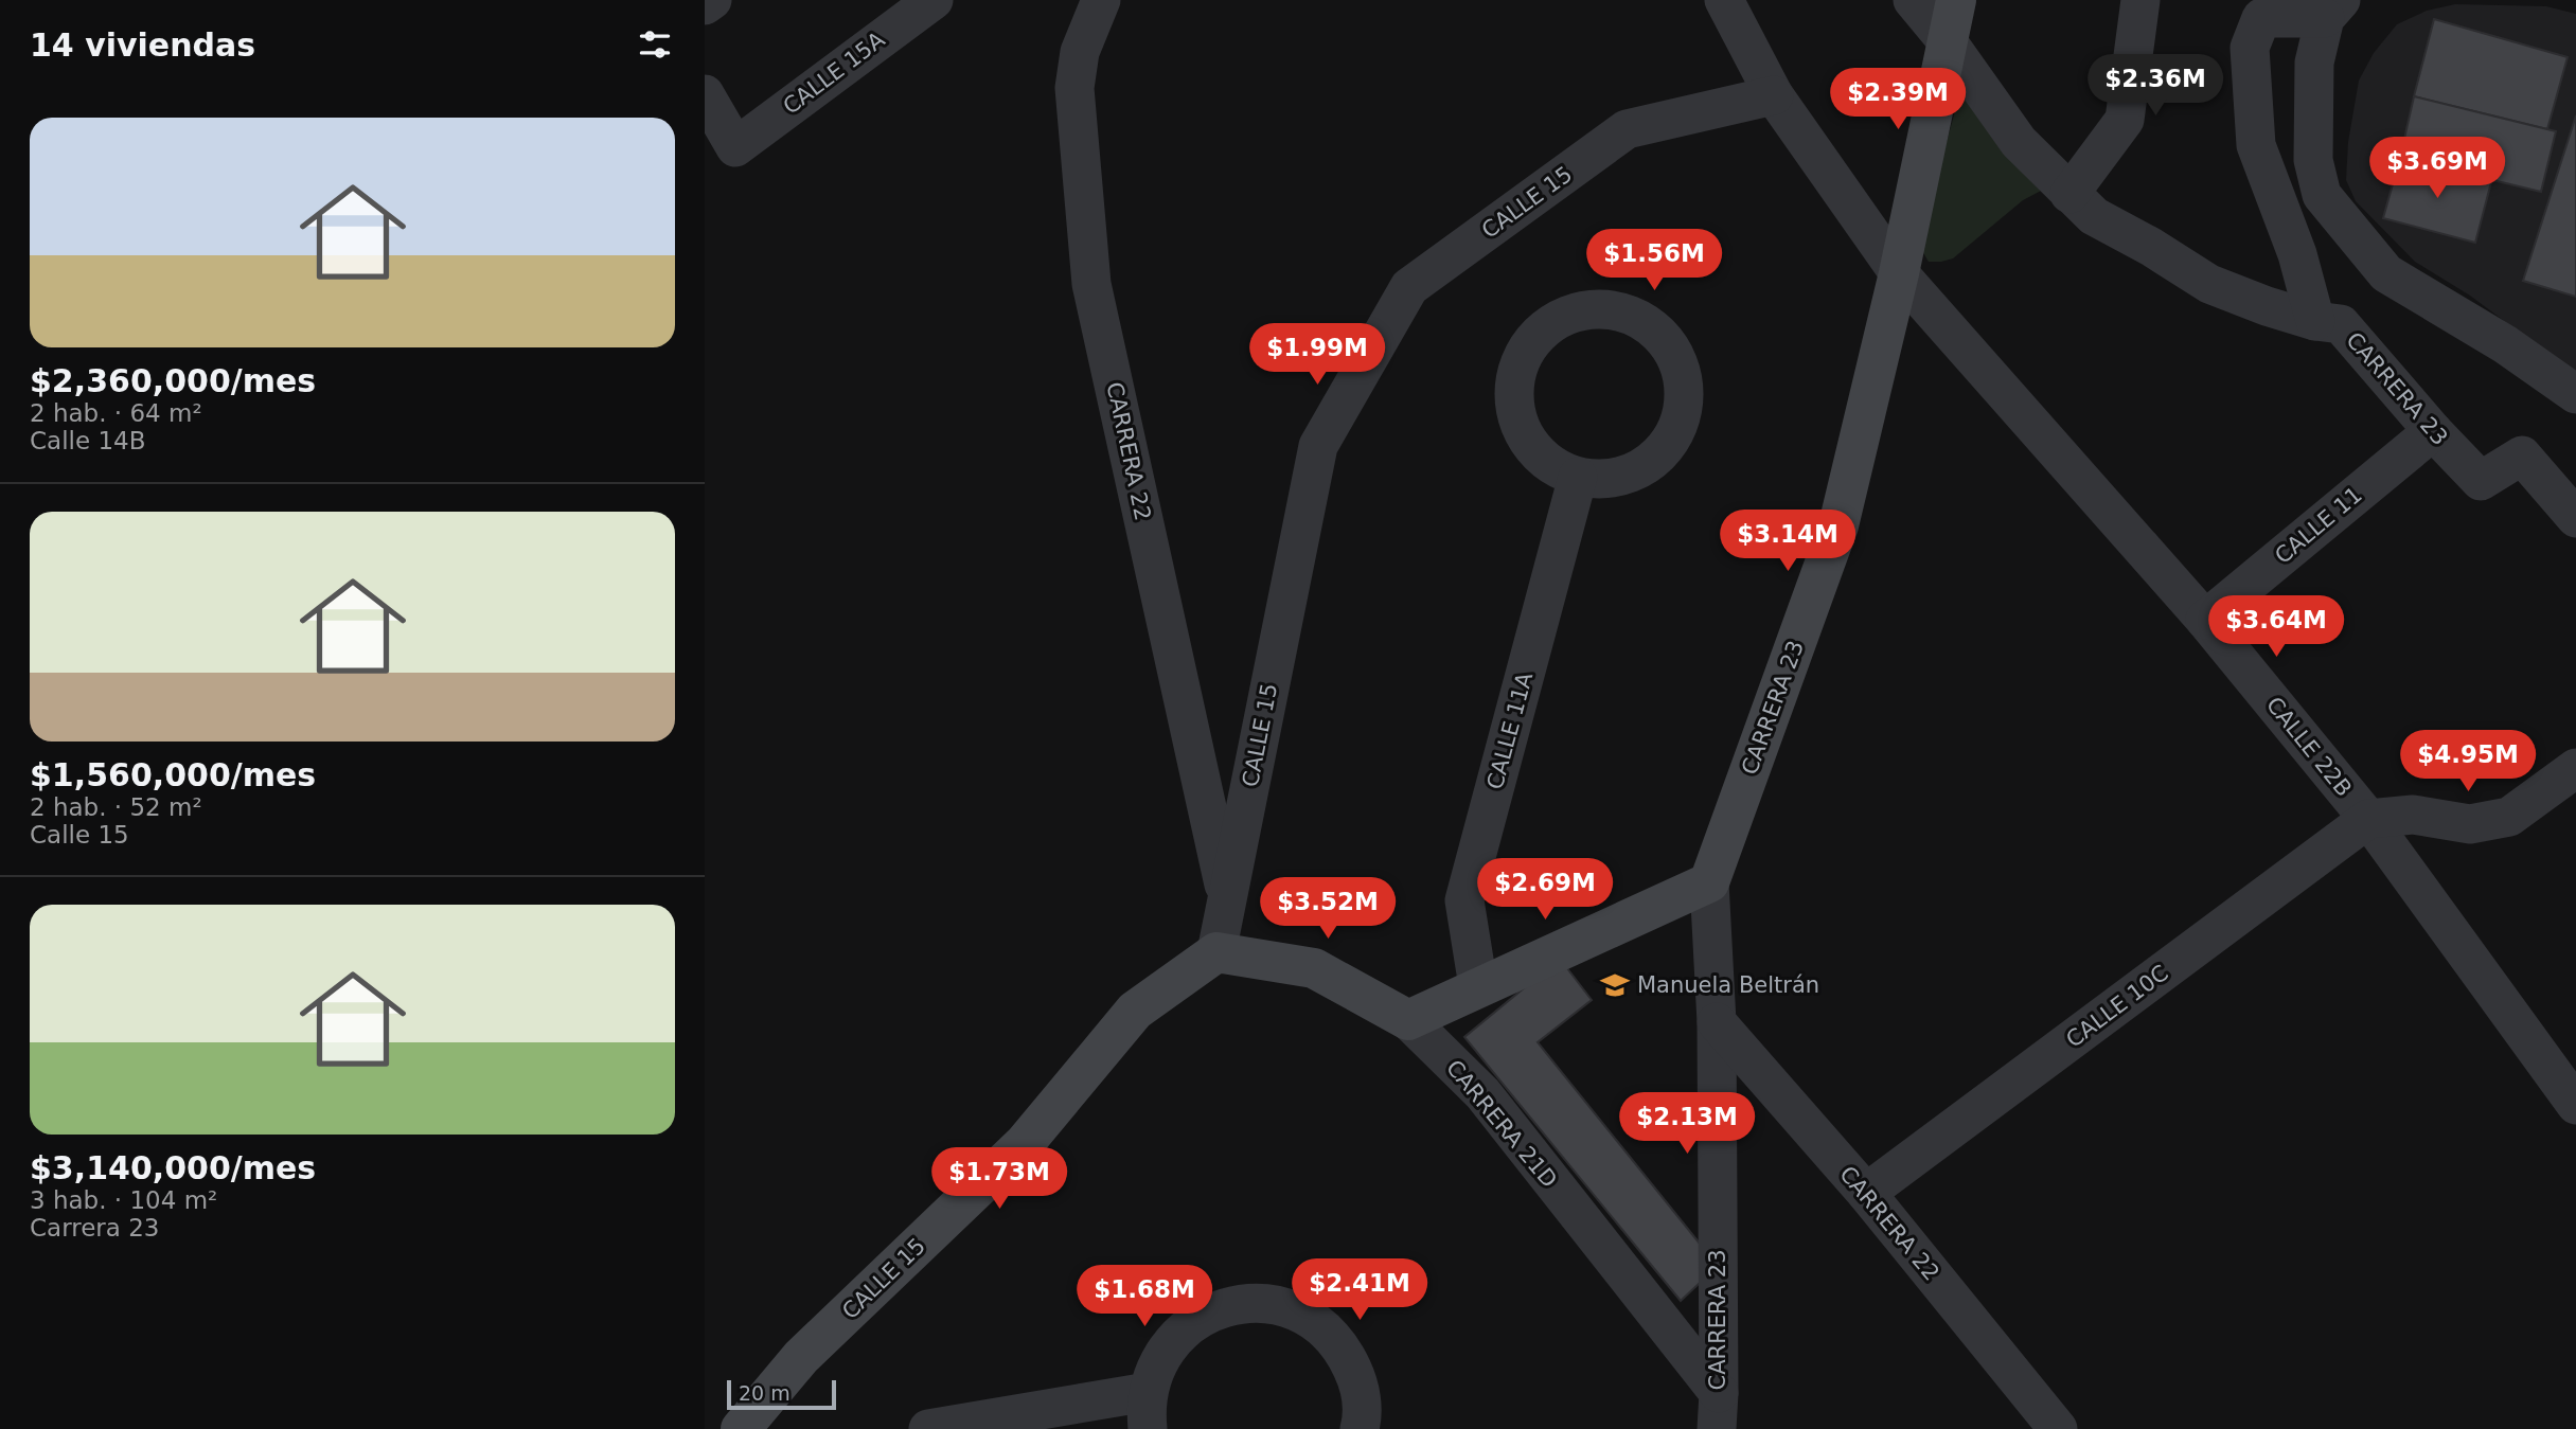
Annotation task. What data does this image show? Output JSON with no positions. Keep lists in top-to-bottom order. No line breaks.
{"streets":{"street":["CALLE 15A","CALLE 15","CARRERA 23","CARRERA 22","CALLE 11","CALLE 11A","CALLE 22B","CALLE 10C","CARRERA 21D"]},"crossings":[["CALLE 15","CARRERA 22"],["CALLE 15","CALLE 22B"],["CALLE 15","CARRERA 21D"],["CARRERA 23","CARRERA 22"],["CARRERA 23","CALLE 11"],["CARRERA 23","CALLE 22B"],["CARRERA 23","CARRERA 21D"],["CARRERA 22","CALLE 10C"],["CALLE 11","CALLE 22B"],["CALLE 22B","CALLE 10C"]],"places":{"school or university":["Manuela Beltrán"]},"scale_bar":"20 m","page":{"heading":"14 viviendas","price":["$2.36M","$2.39M","$3.69M","$1.56M","$1.99M","$3.14M","$3.64M","$4.95M","$2.69M","$3.52M","$2.13M","$1.73M","$2.41M","$1.68M"],"list":[{"name":"$2,360,000/mes","note":"2 hab. · 64 m² · Calle 14B"},{"name":"$1,560,000/mes","note":"2 hab. · 52 m² · Calle 15"},{"name":"$3,140,000/mes","note":"3 hab. · 104 m² · Carrera 23"}],"scale":"20 m"}}
